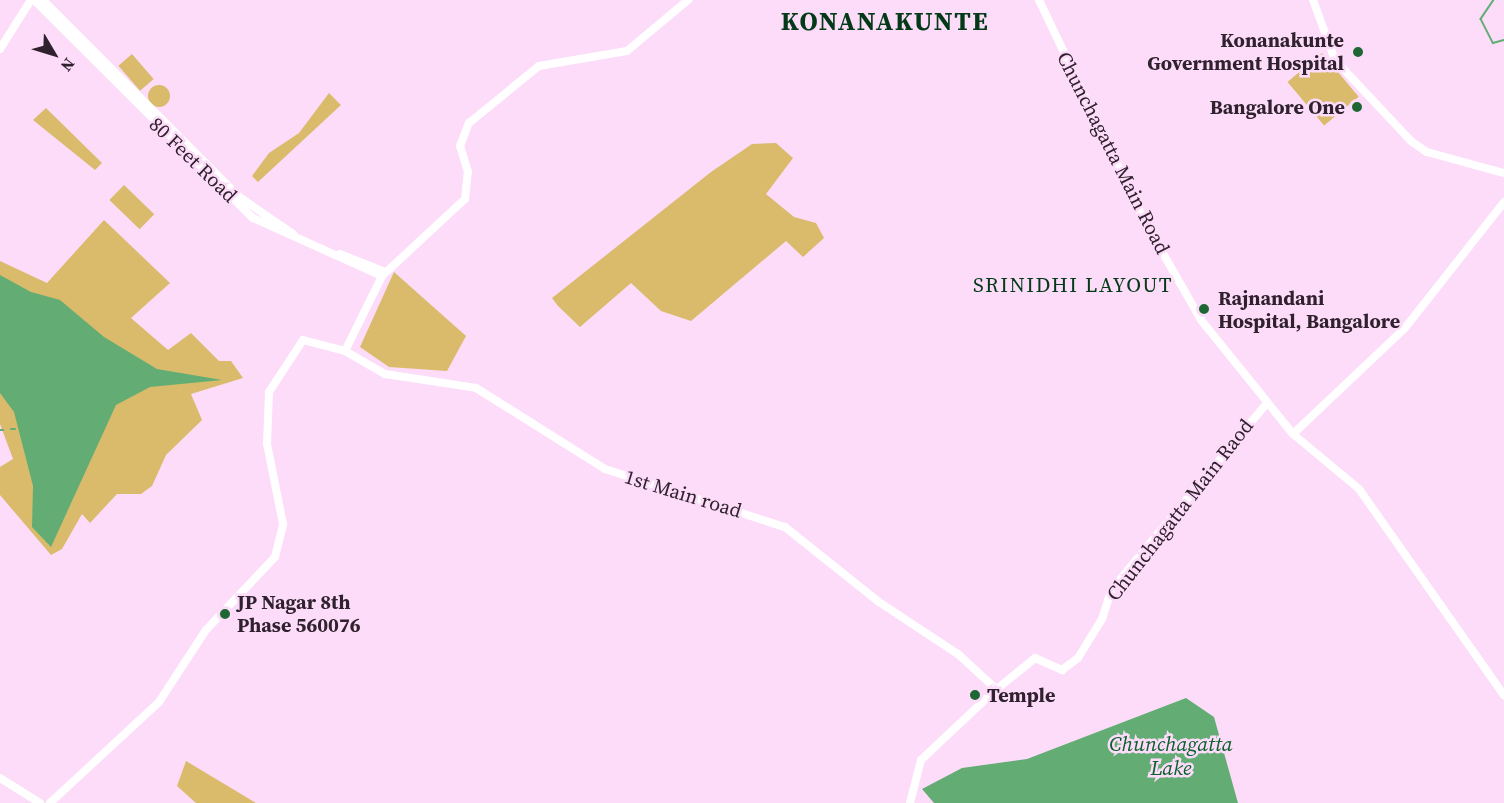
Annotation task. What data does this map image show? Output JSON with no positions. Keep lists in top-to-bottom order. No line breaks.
{"streets":{"street":["Chunchagatta Main Road","80 Feet Road","1st Main road","Chunchagatta Main Raod"]},"crossings":[["Chunchagatta Main Road","Chunchagatta Main Raod"],["1st Main road","Chunchagatta Main Raod"]],"districts":["KONANAKUNTE","SRINIDHI LAYOUT"],"water":["Chunchagatta Lake"],"places":["Konanakunte Government Hospital","Bangalore One","Rajnandani Hospital, Bangalore","JP Nagar 8th Phase 560076","Temple"],"north":"bottom right"}
